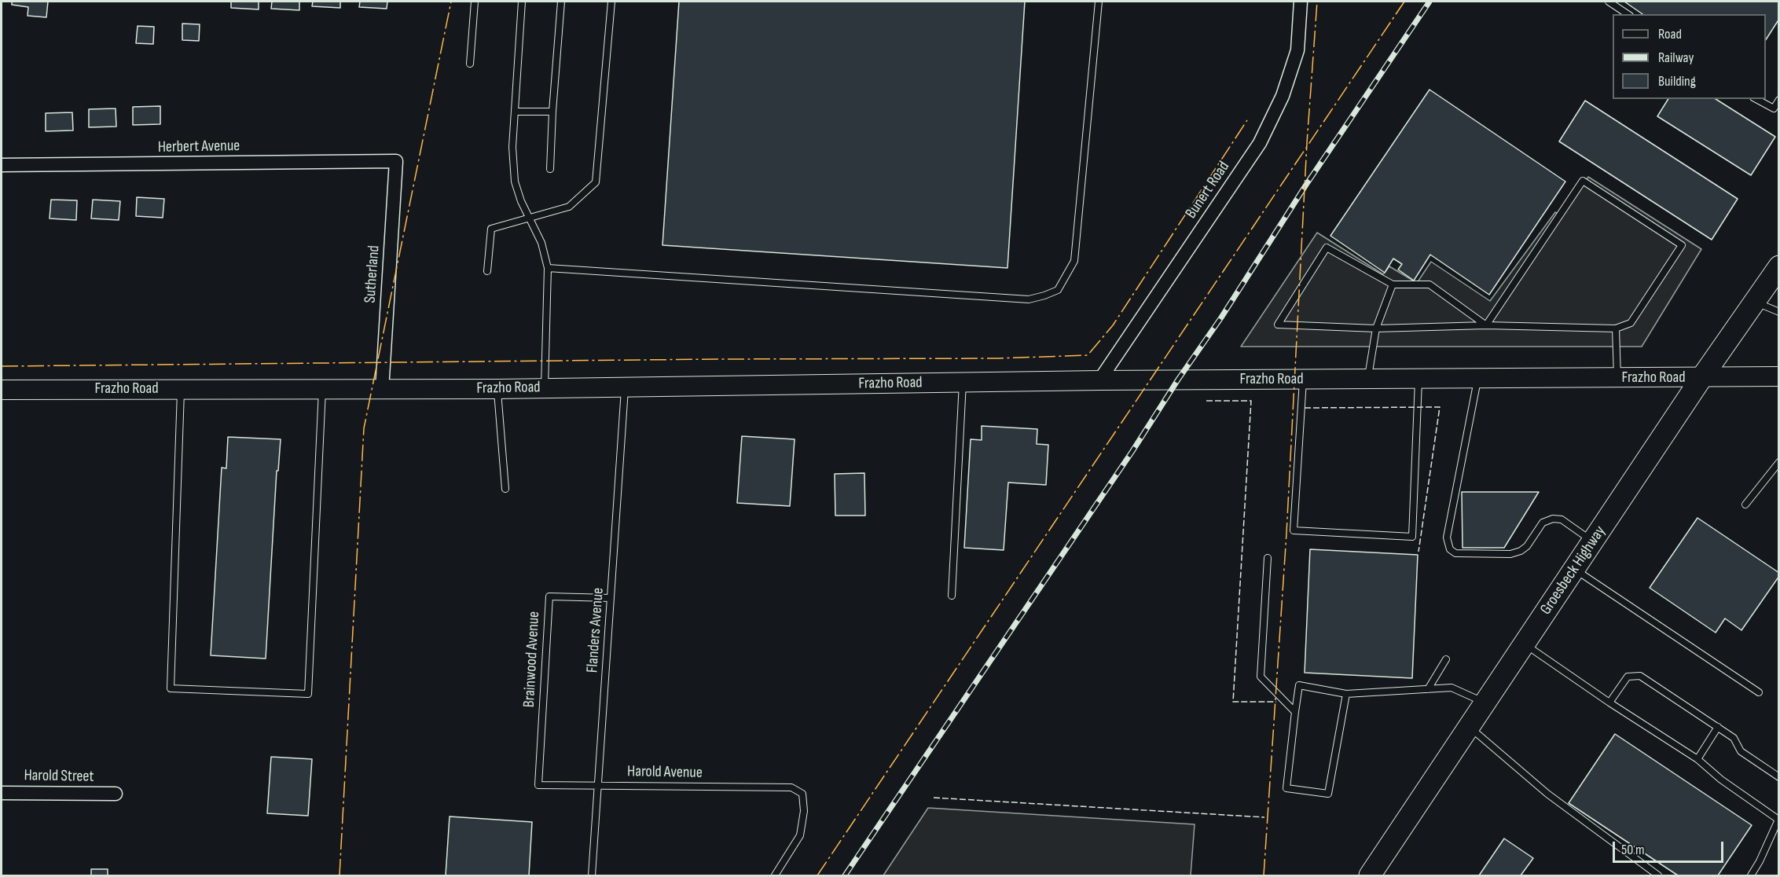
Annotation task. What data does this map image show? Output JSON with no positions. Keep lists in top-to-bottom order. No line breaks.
{"streets":{"main road":["Groesbeck Highway"],"street":["Herbert Avenue","Bunert Road","Sutherland","Frazho Road","Harold Street"],"lane":["Flanders Avenue","Brainwood Avenue","Harold Avenue"]},"crossings":[["Herbert Avenue","Sutherland"],["Bunert Road","Frazho Road"],["Sutherland","Frazho Road"],["Frazho Road","Groesbeck Highway"],["Frazho Road","Flanders Avenue"],["Flanders Avenue","Brainwood Avenue"],["Flanders Avenue","Harold Avenue"],["Brainwood Avenue","Harold Avenue"]],"legend":["Road","Railway","Building"],"scale_bar":"50 m"}
